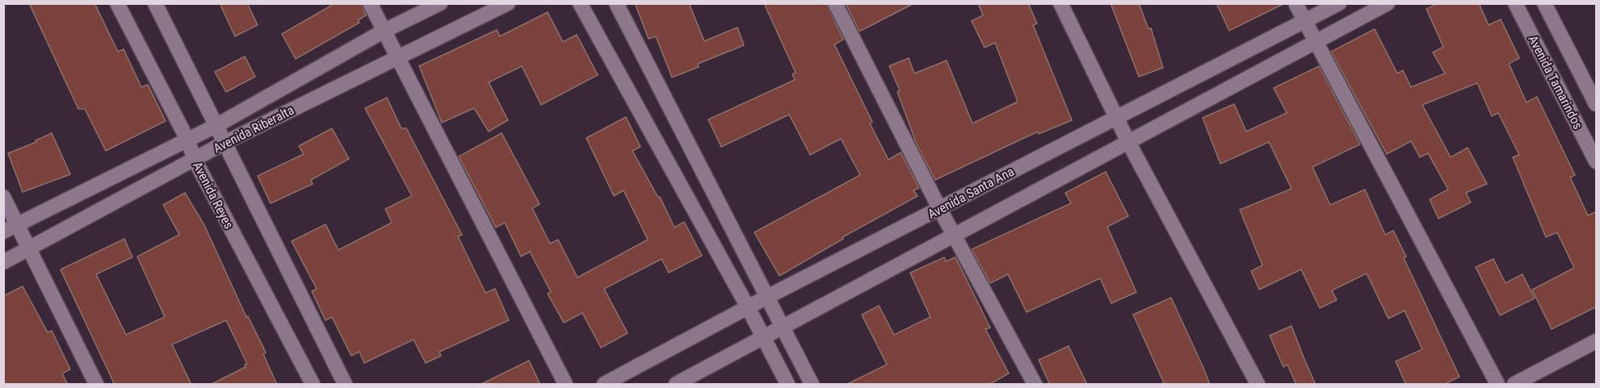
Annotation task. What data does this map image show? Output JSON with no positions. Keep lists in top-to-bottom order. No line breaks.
{"streets":{"street":["Avenida Tamarindos","Avenida Riberalta","Avenida Santa Ana","Avenida Reyes"]},"crossings":[["Avenida Riberalta","Avenida Reyes"]]}
